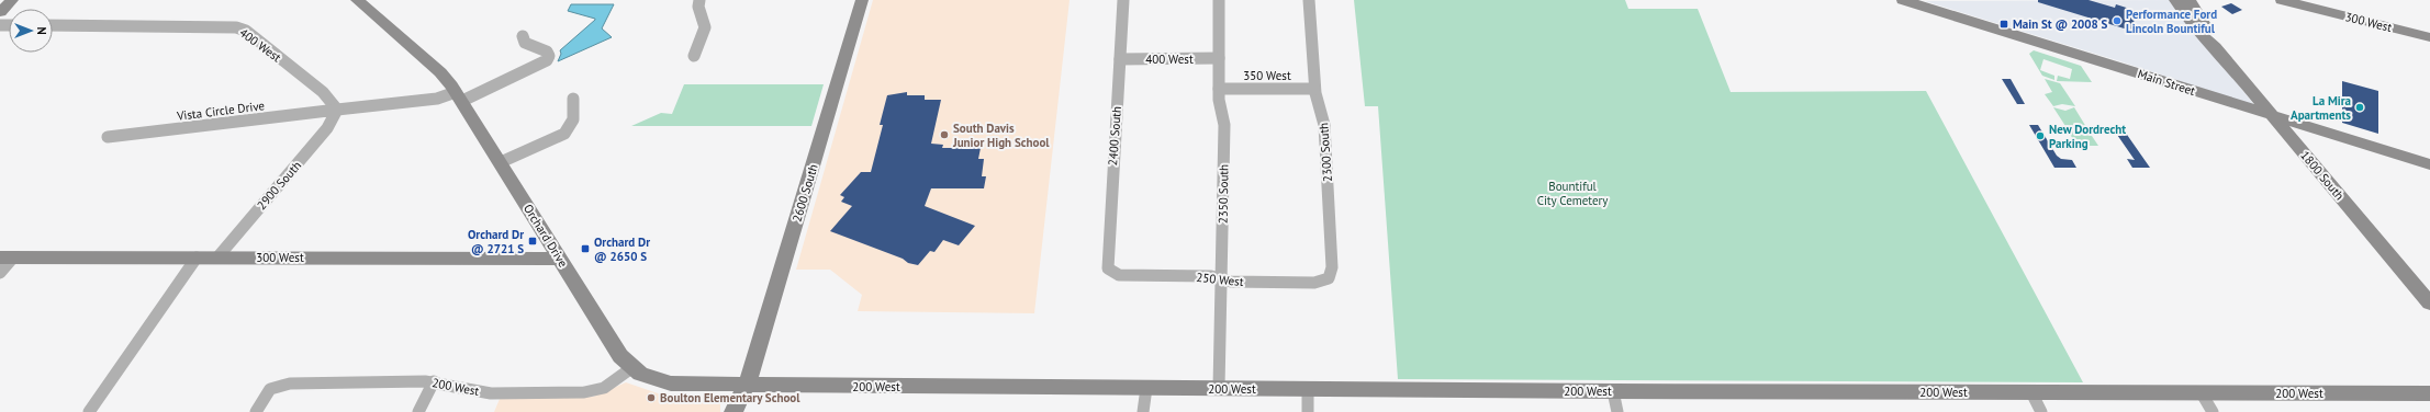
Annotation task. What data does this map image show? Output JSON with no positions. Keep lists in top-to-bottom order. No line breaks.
{"streets":{"street":["300 West","400 West","350 West","Main Street","Vista Circle Drive","2400 South","2300 South","1800 South","2900 South","2600 South","2350 South","Orchard Drive","250 West","200 West"]},"crossings":[["300 West","2900 South"],["300 West","Orchard Drive"],["400 West","Vista Circle Drive"],["400 West","2400 South"],["400 West","2900 South"],["400 West","2350 South"],["350 West","2300 South"],["350 West","2350 South"],["Main Street","1800 South"],["Vista Circle Drive","2900 South"],["2400 South","250 West"],["2300 South","250 West"],["2600 South","Orchard Drive"],["2600 South","200 West"],["2350 South","250 West"],["2350 South","200 West"],["Orchard Drive","200 West"]],"parks":["Bountiful City Cemetery"],"places":{"other":["Performance Ford Lincoln Bountiful","La Mira Apartments","South Davis Junior High School","New Dordrecht Parking","Boulton Elementary School"],"transit":["Main St @ 2008 S","Orchard Dr @ 2721 S","Orchard Dr @ 2650 S"]},"north":"right"}
